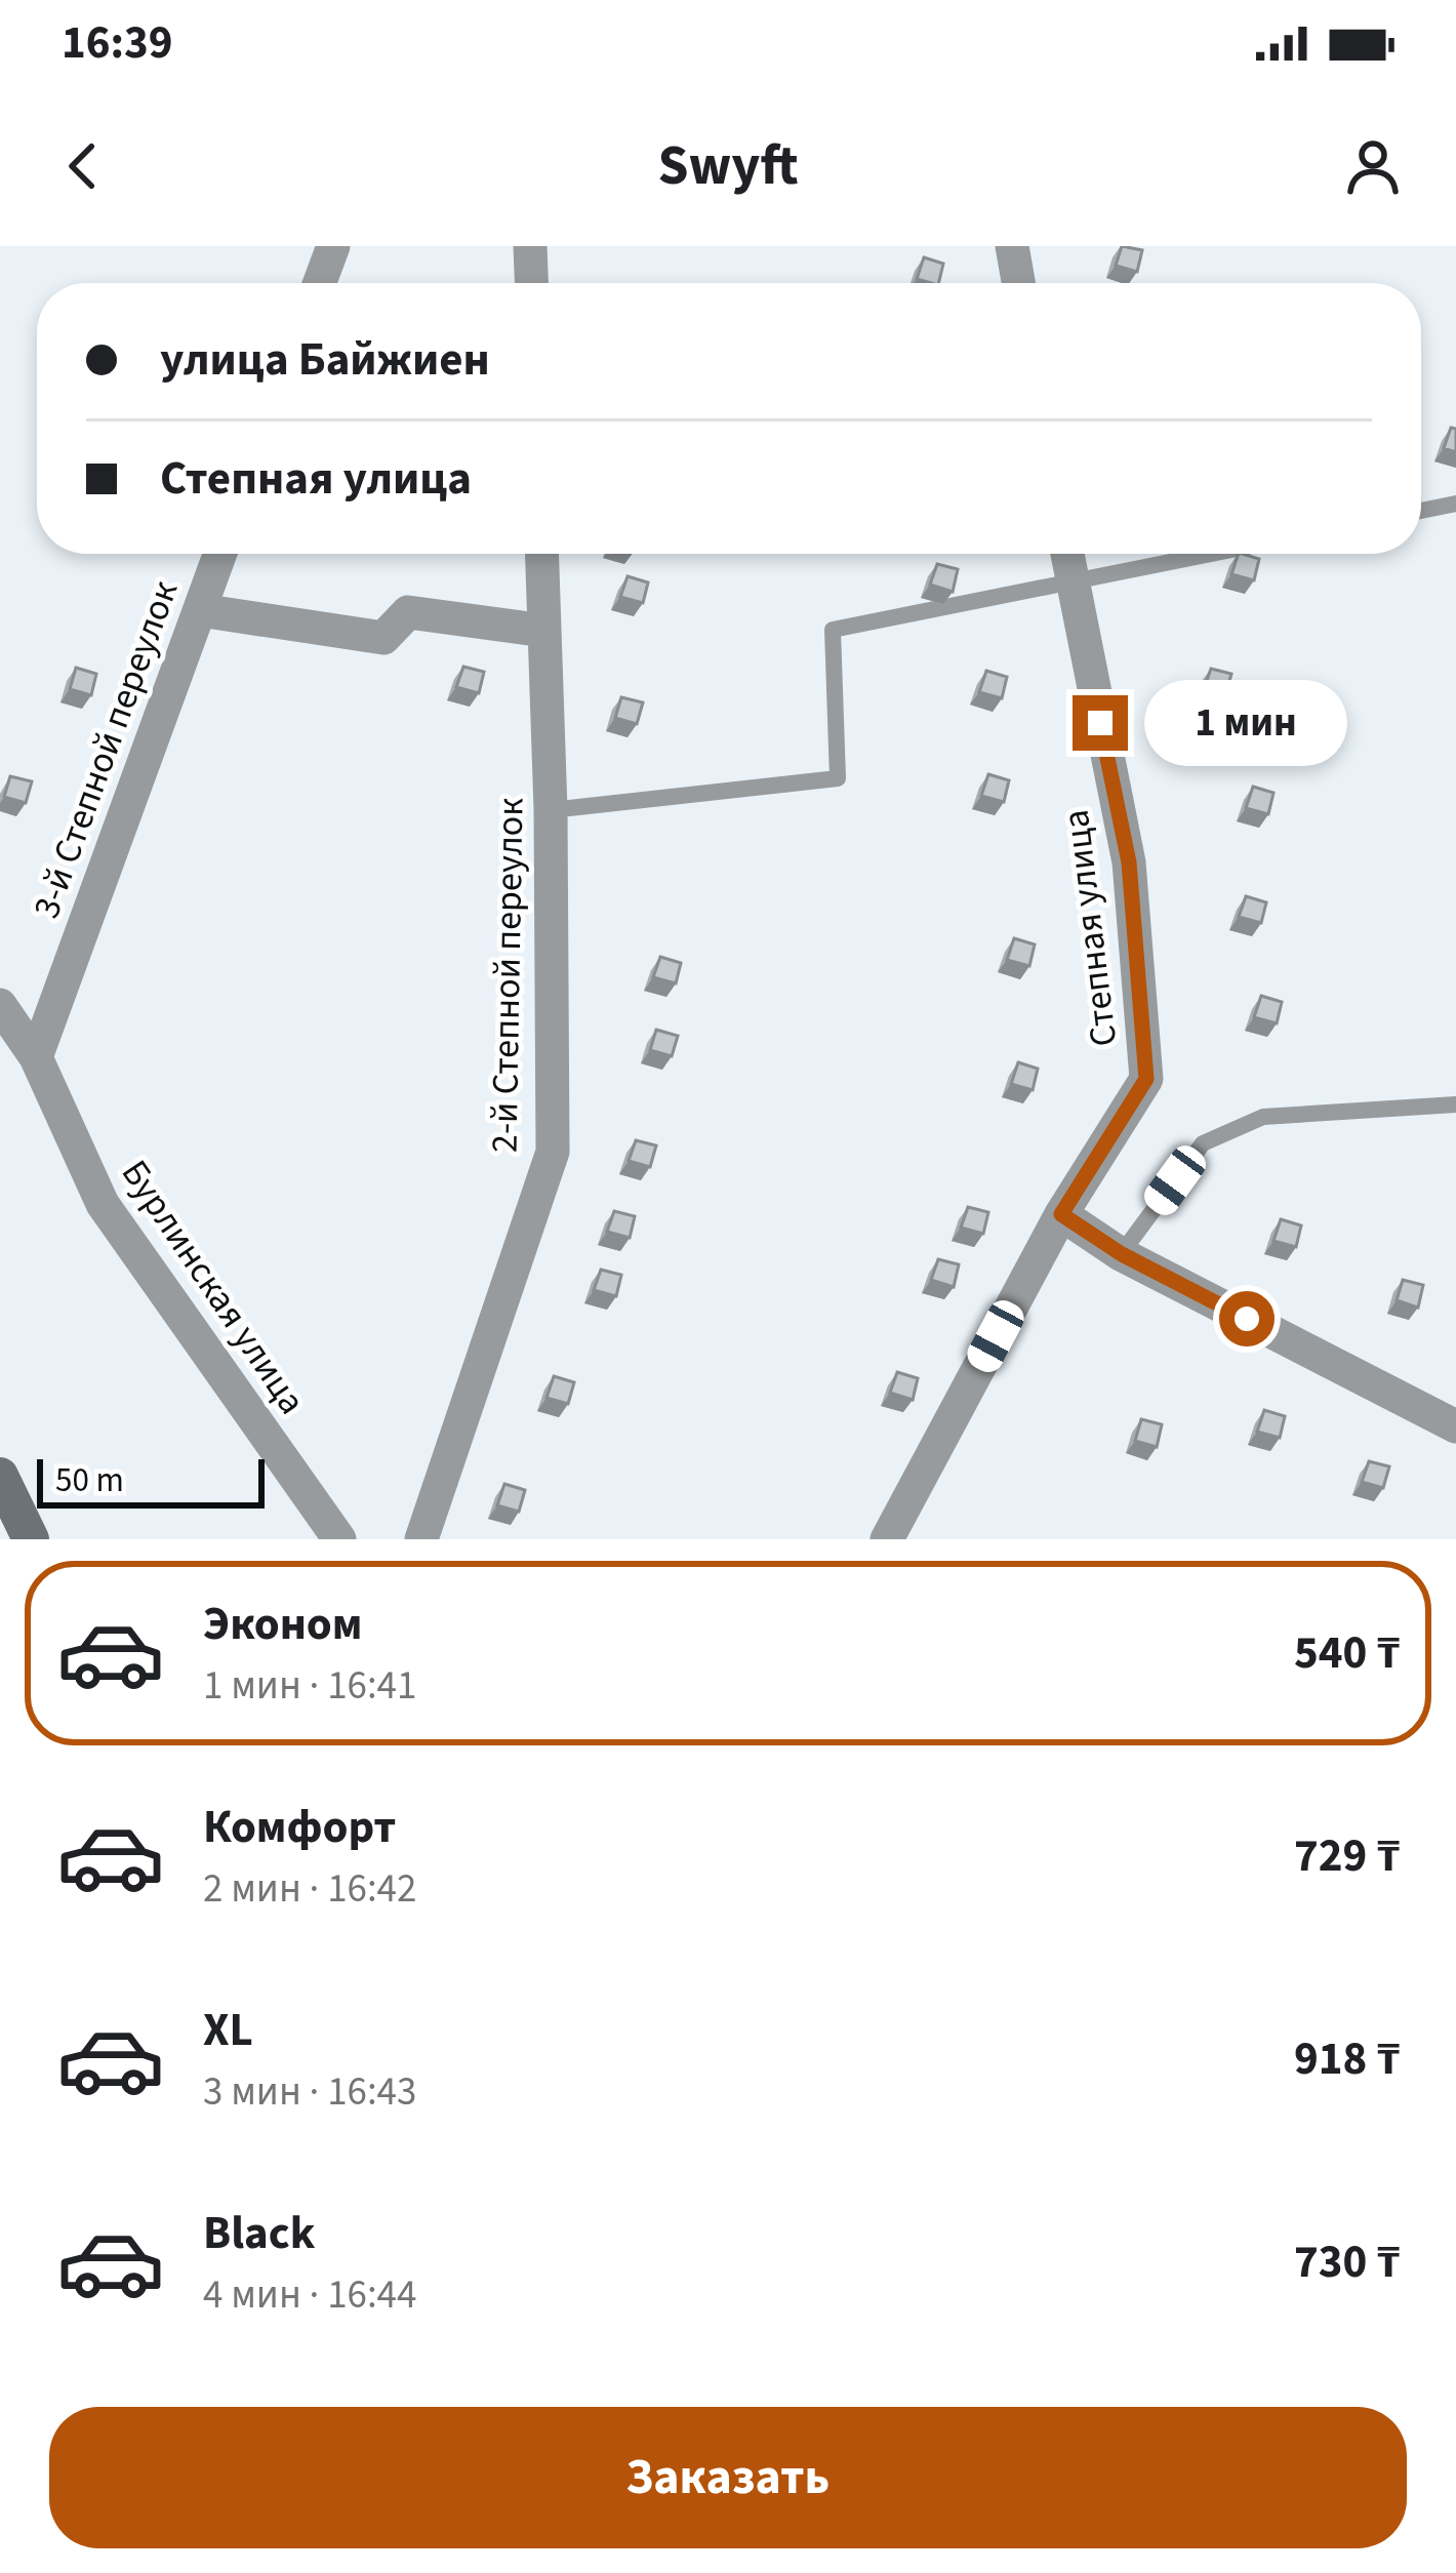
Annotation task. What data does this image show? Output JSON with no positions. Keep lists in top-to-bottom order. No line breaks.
{"streets":{"street":["3-й Степной переулок","Степная улица","2-й Степной переулок","Бурлинская улица"]},"crossings":[["3-й Степной переулок","Бурлинская улица"]],"scale_bar":"50 m","page":{"status":"16:39","header":"Swyft","banner":["улица Байжиен","Степная улица"],"bubble":"1 мин","scale":"50 m","list":[{"name":"Эконом","note":"1 мин · 16:41","value":"540 ₸"},{"name":"Комфорт","note":"2 мин · 16:42","value":"729 ₸"},{"name":"XL","note":"3 мин · 16:43","value":"918 ₸"},{"name":"Black","note":"4 мин · 16:44","value":"730 ₸"}],"buttons":"Заказать"}}
